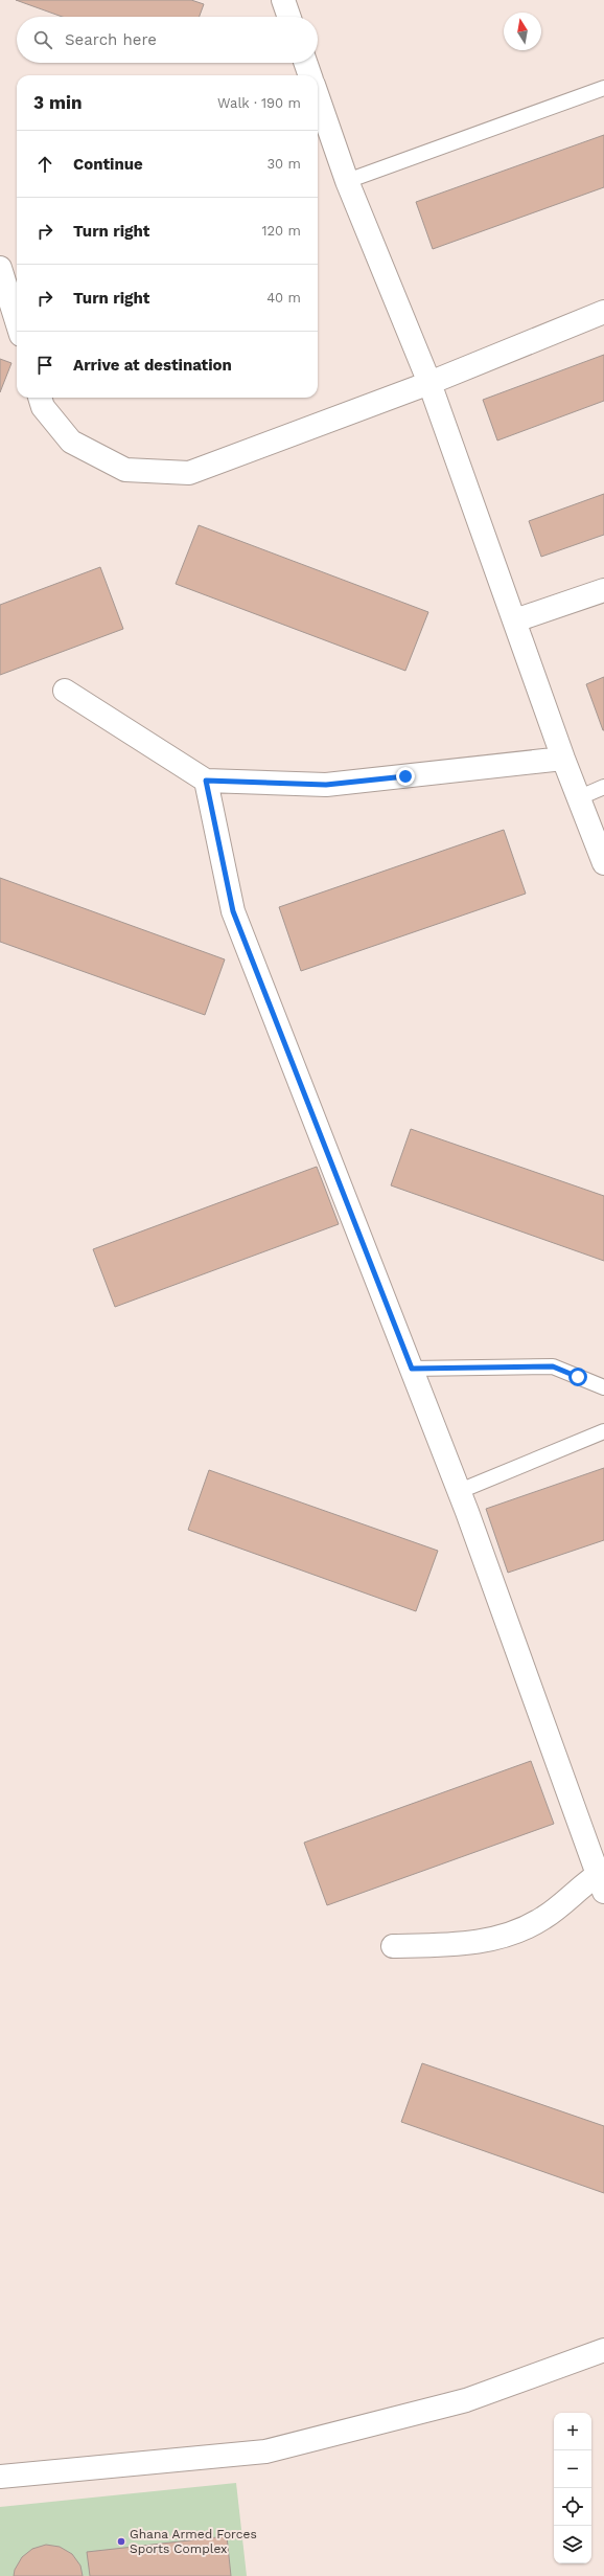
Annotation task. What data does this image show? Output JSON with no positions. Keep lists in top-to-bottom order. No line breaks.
{"places":["Ghana Armed Forces Sports Complex"],"north":"top","page":{"search":"Search here","heading":["3 min","Walk · 190 m"],"list":[["Continue","30 m"],["Turn right","120 m"],["Turn right","40 m"],"Arrive at destination"],"map_buttons":["+","−"]}}
